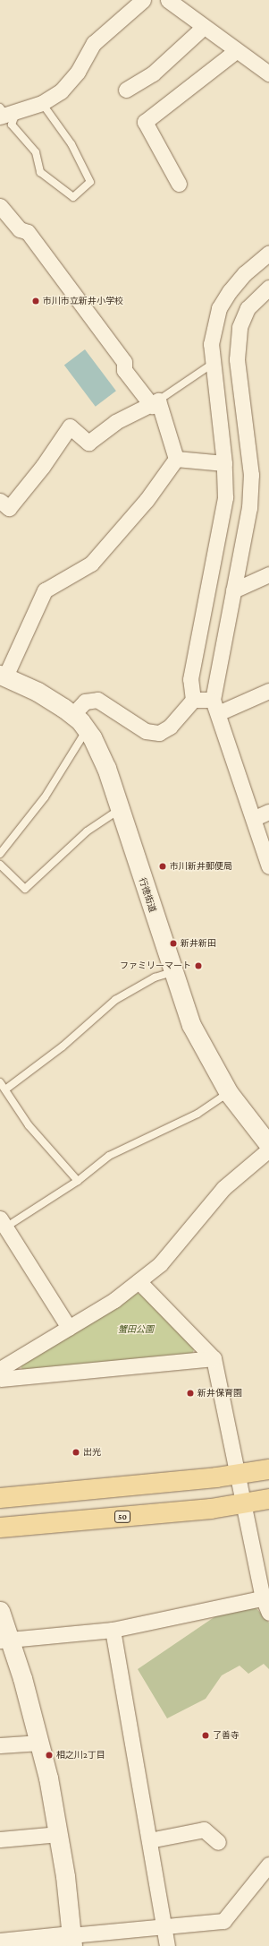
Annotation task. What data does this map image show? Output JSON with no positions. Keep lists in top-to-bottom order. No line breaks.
{"streets":{"main road":["50"],"street":["行徳街道"]},"parks":["蟹田公園"],"places":["市川市立新井小学校","市川新井郵便局","新井新田","ファミリーマート","新井保育園","出光","了善寺","相之川2丁目"]}
